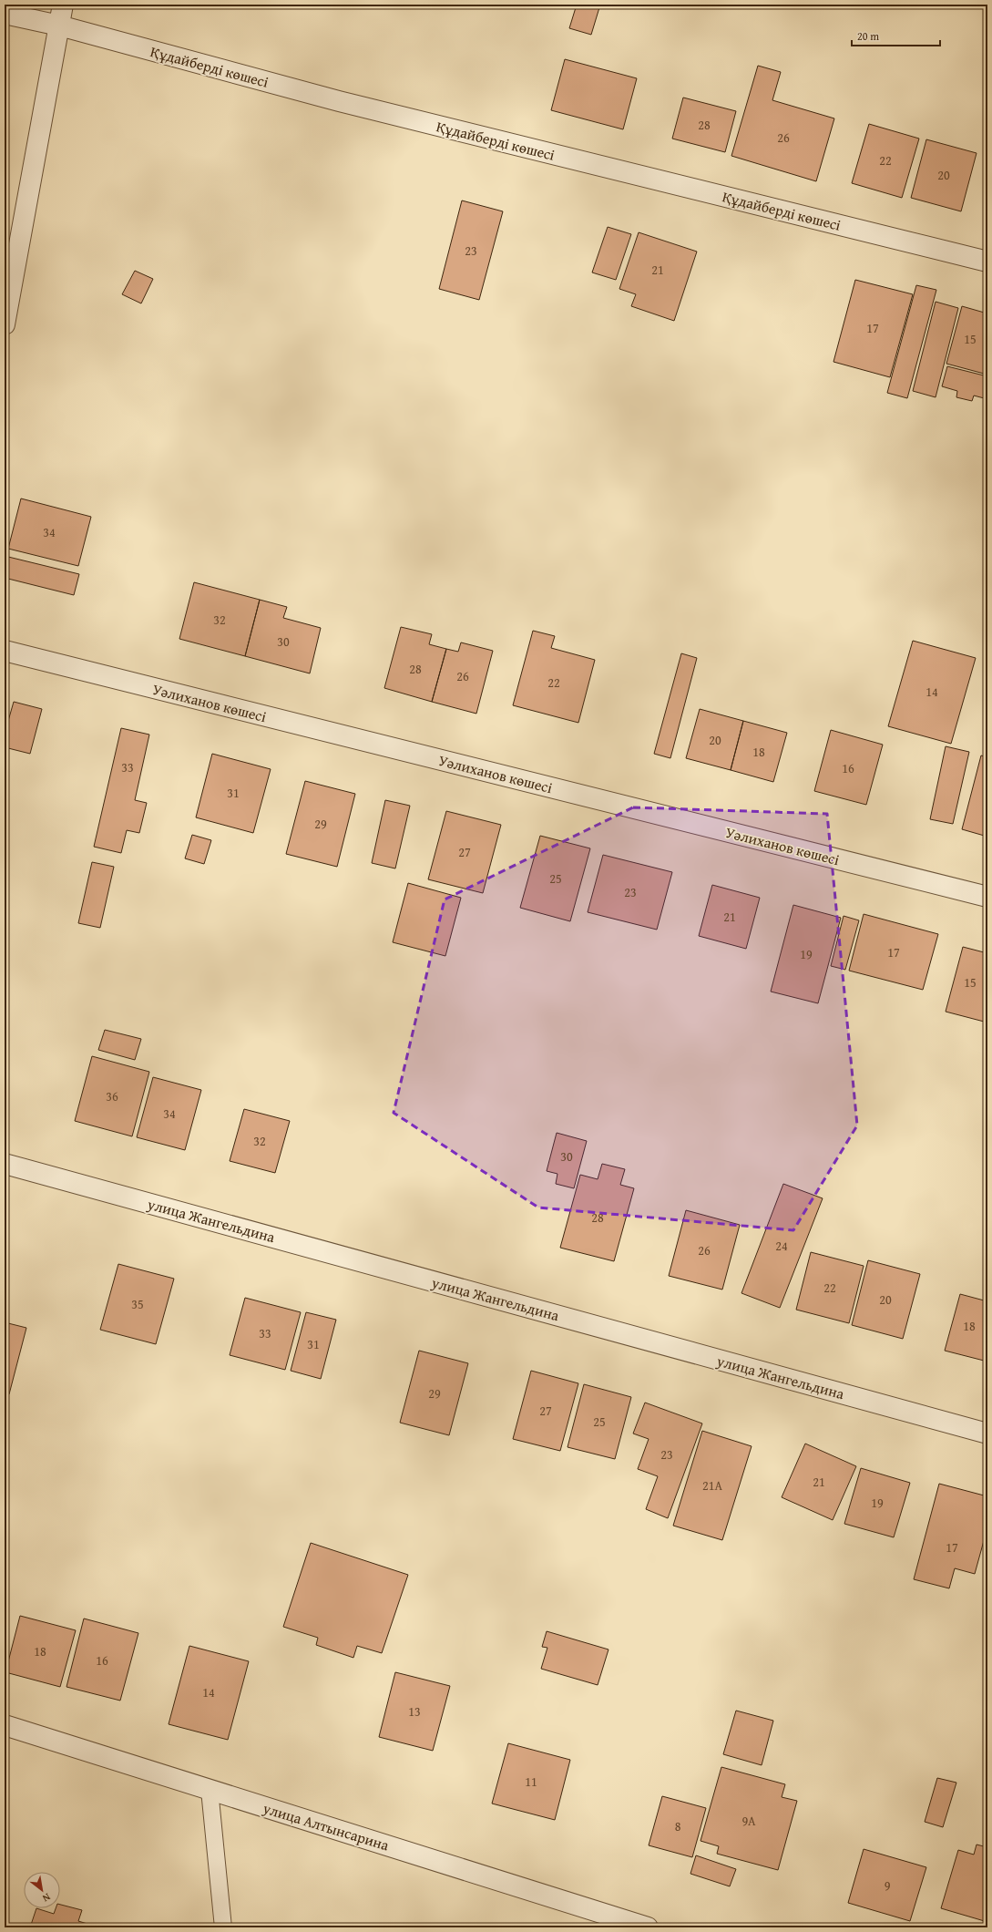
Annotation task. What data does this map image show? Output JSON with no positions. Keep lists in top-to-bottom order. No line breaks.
{"streets":{"street":["Құдайберді көшесі","Уәлиханов көшесі","улица Жангельдина","улица Алтынсарина"]},"house_numbers":["28","26","22","20","23","21","17","15","34","32","30","28","26","22","14","20","18","33","16","31","29","27","25","23","21","17","19","15","36","34","32","30","28","24","26","22","20","35","18","33","31","29","27","25","23","21","21А","19","17","18","16","14","13","11","9А","8","9"],"scale_bar":"20 m","north":"bottom right"}
